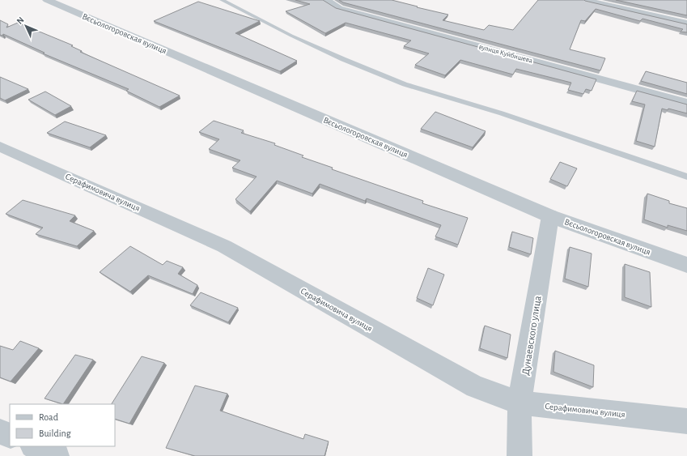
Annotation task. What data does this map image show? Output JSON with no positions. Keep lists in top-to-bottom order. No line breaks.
{"streets":{"street":["Вєсьологоровская вулиця","вулиця Куйбишева","Серафимовича вулиця","Дунаевского улица"]},"crossings":[["Вєсьологоровская вулиця","Дунаевского улица"],["Серафимовича вулиця","Дунаевского улица"]],"legend":["Road","Building"],"north":"top left"}
